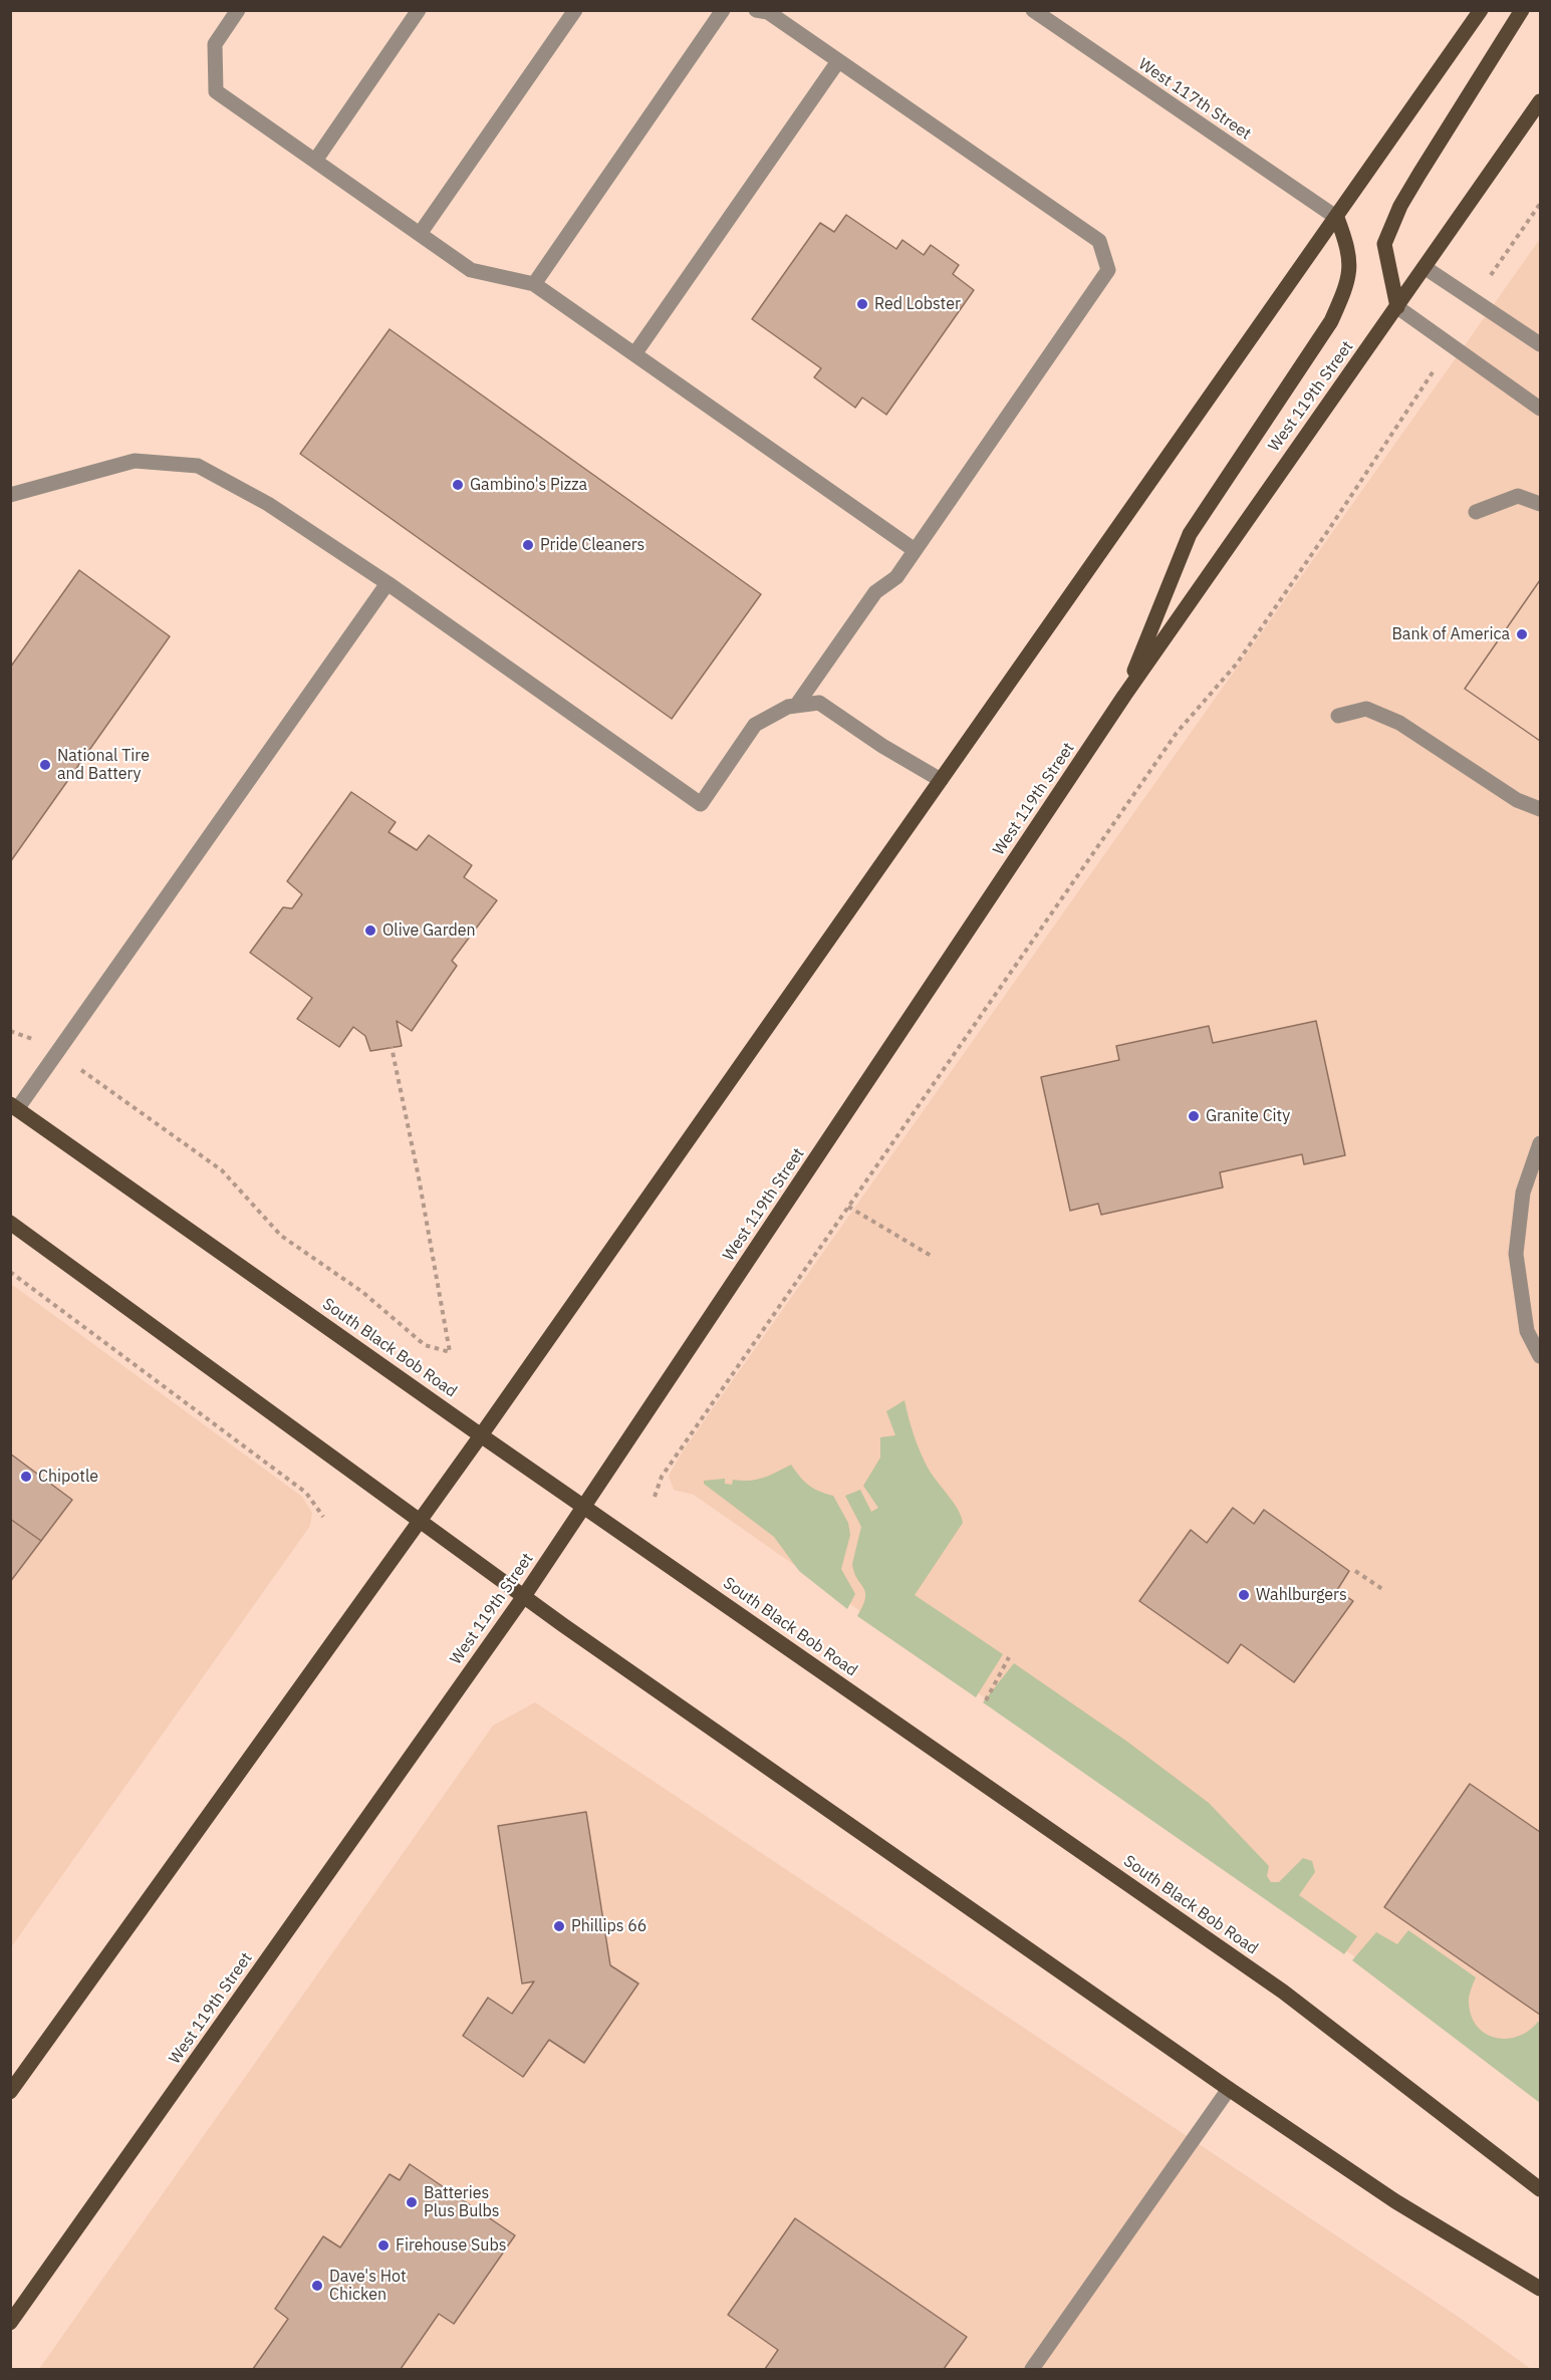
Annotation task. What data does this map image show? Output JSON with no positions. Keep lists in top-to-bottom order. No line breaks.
{"streets":{"main road":["West 119th Street","South Black Bob Road"],"street":["West 117th Street"]},"crossings":[["West 119th Street","South Black Bob Road"]],"places":["Red Lobster","Gambino's Pizza","Pride Cleaners","Bank of America","National Tire and Battery","Olive Garden","Granite City","Chipotle","Wahlburgers","Phillips 66","Batteries Plus Bulbs","Firehouse Subs","Dave's Hot Chicken"]}
